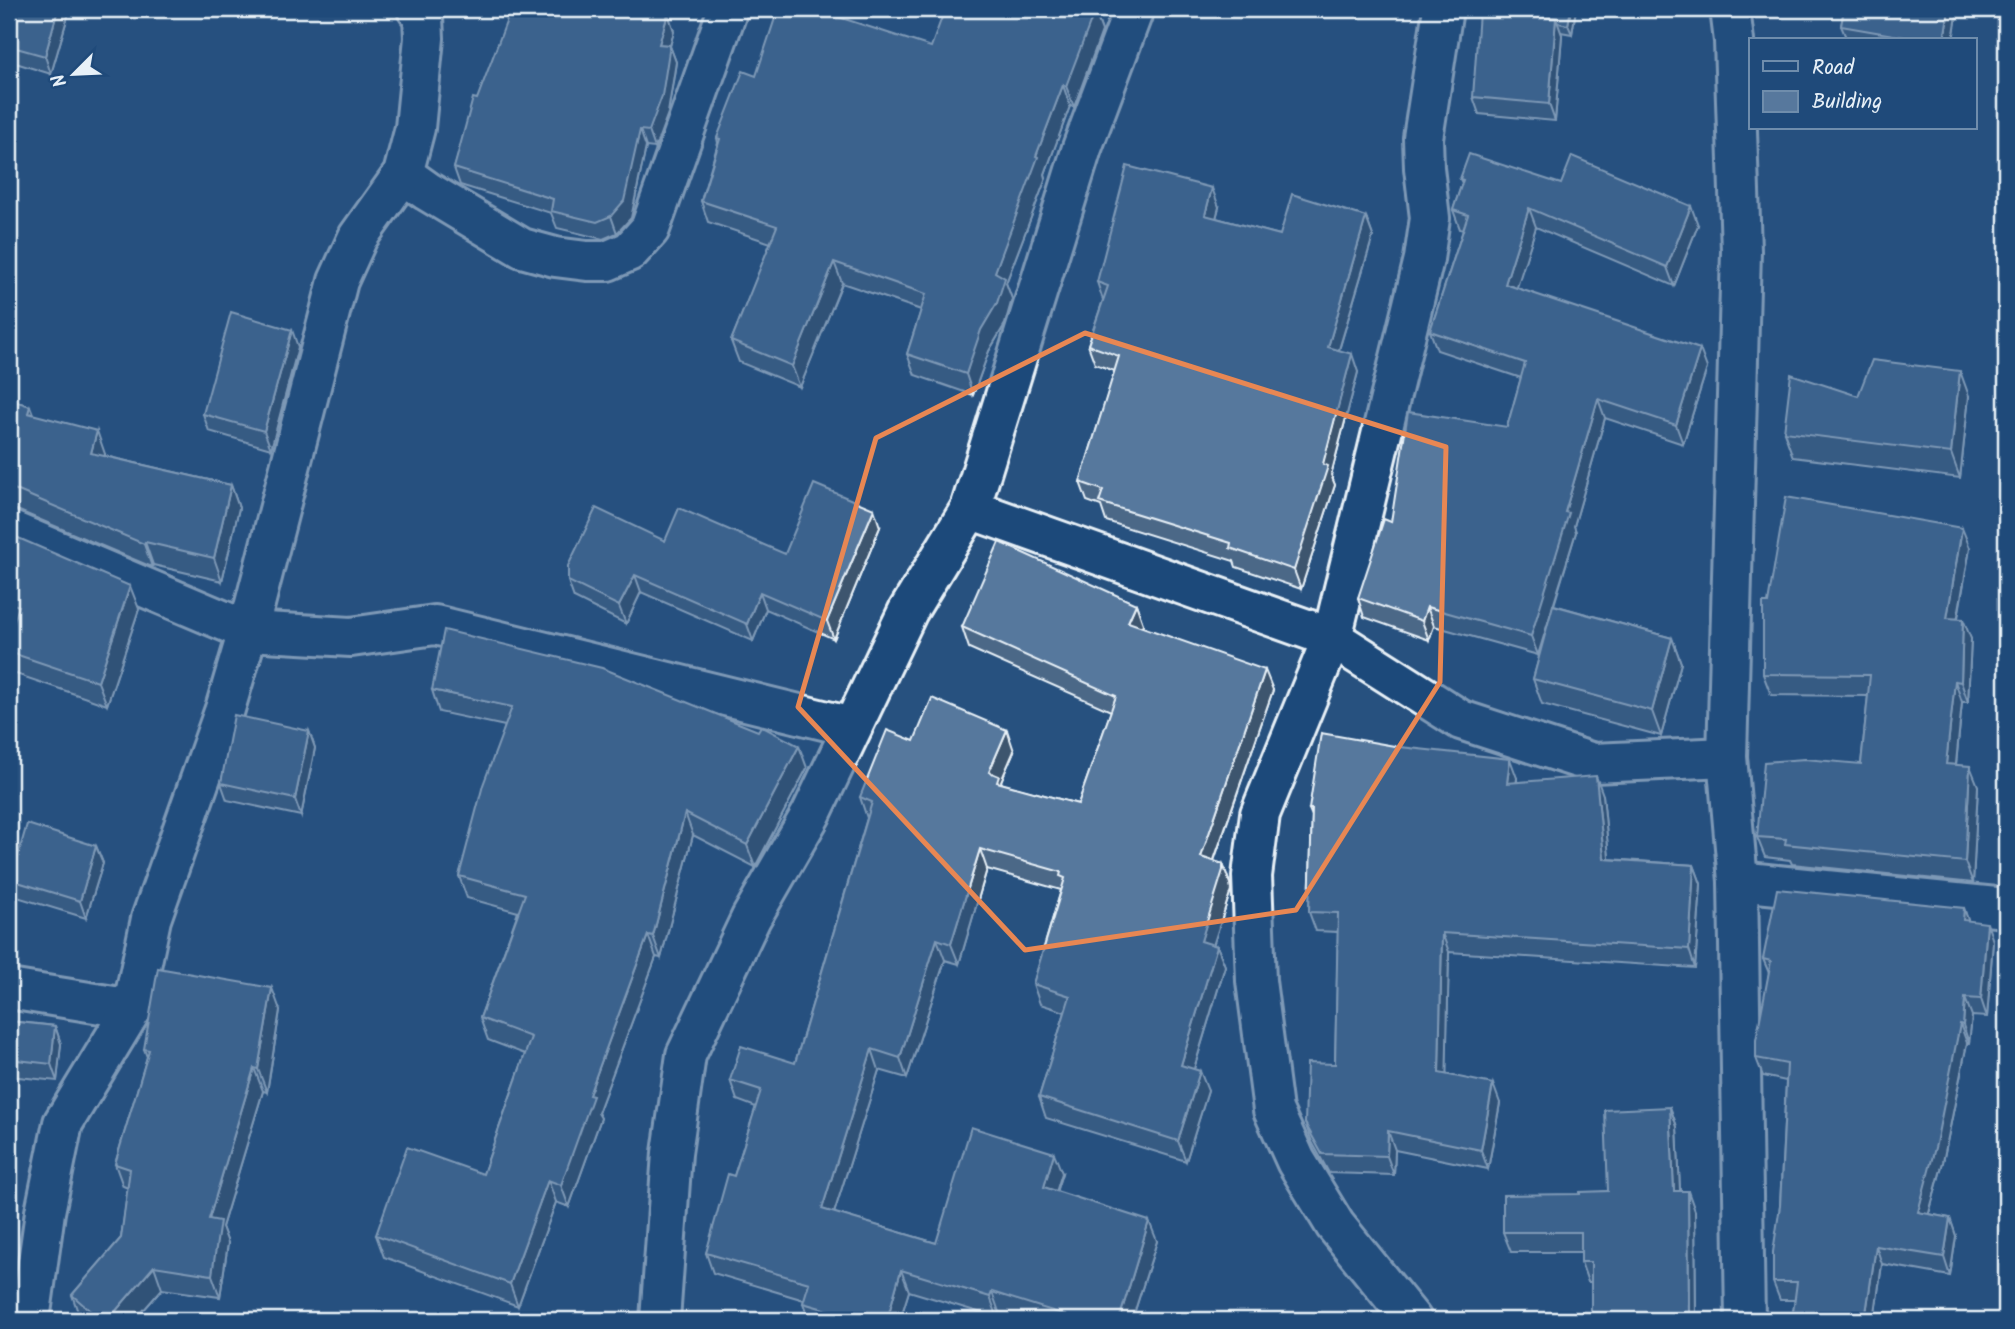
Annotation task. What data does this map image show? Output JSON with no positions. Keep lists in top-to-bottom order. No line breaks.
{"legend":["Road","Building"],"north":"bottom left"}
